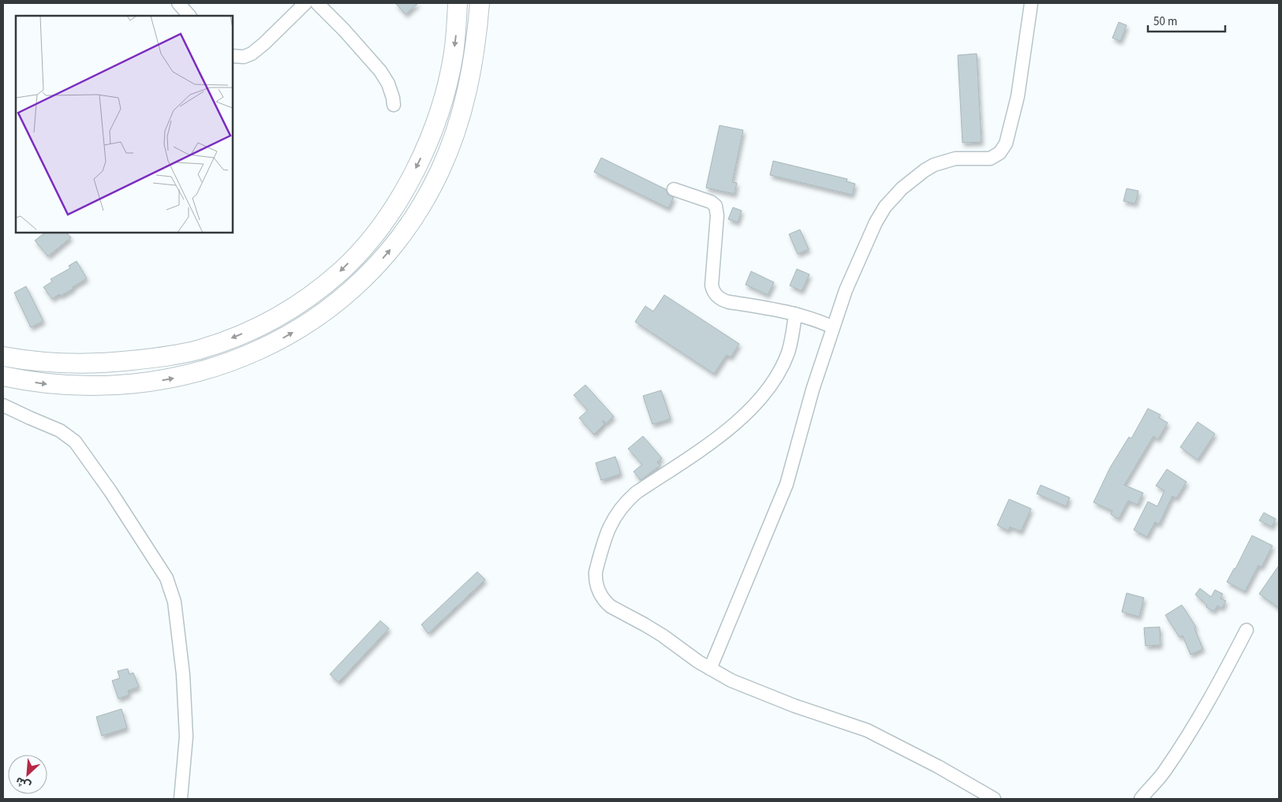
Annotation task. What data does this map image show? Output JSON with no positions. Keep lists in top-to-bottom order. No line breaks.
{"scale_bar":"50 m","north":"bottom left"}
